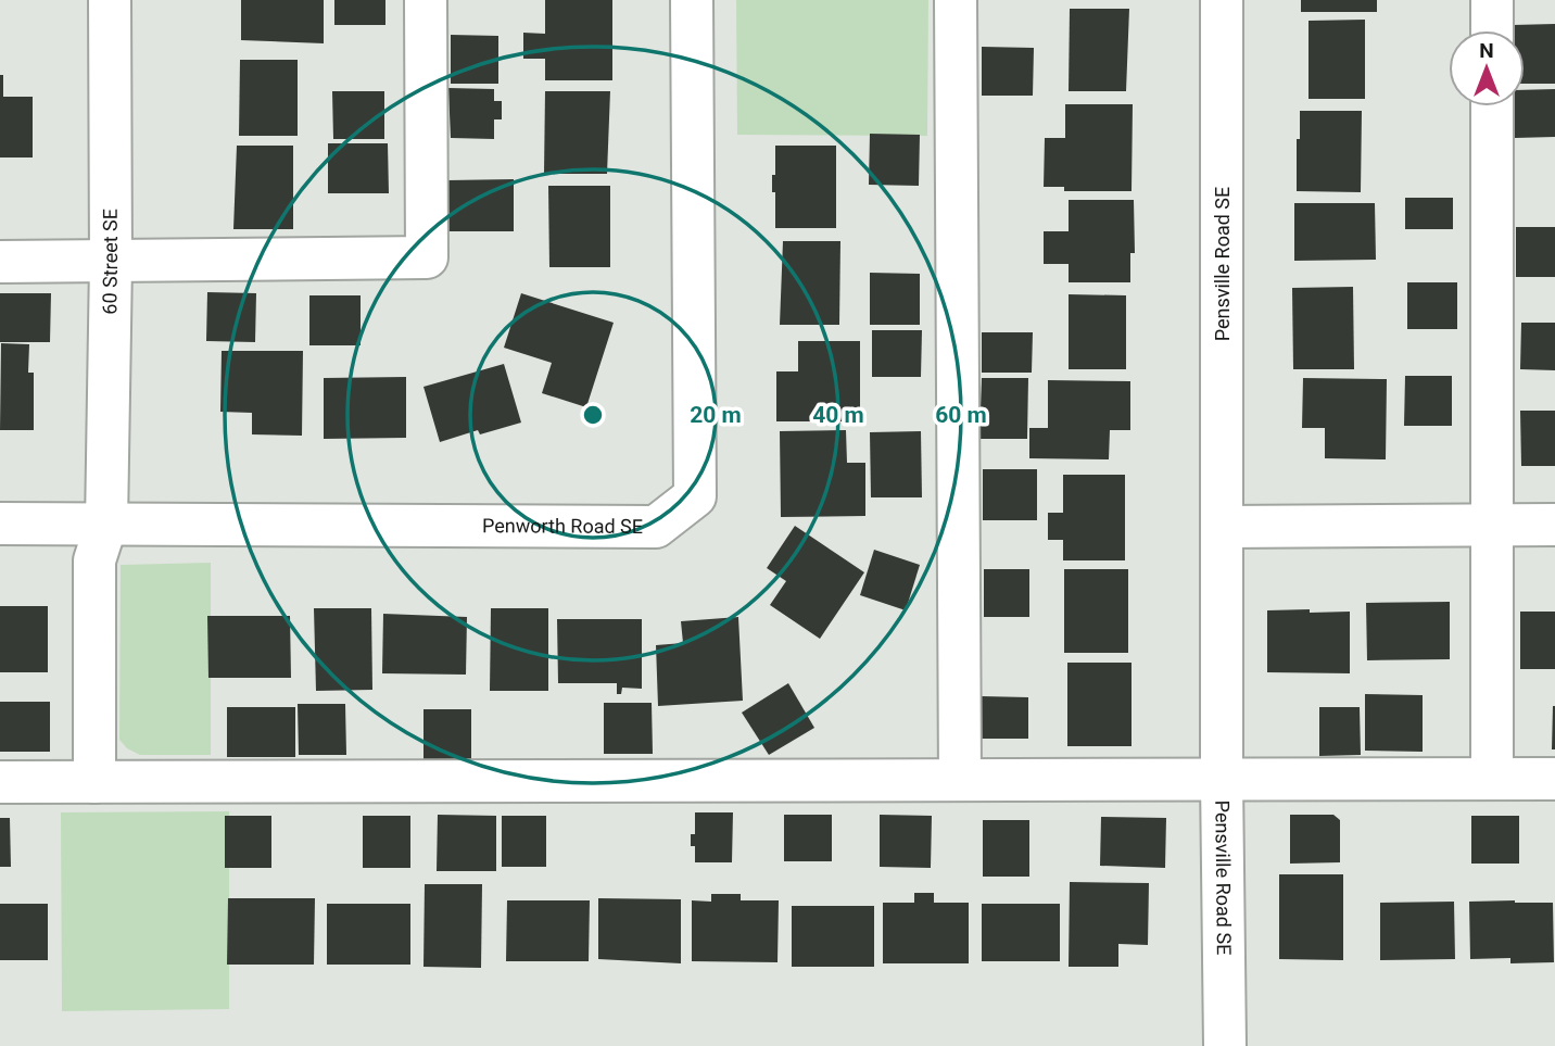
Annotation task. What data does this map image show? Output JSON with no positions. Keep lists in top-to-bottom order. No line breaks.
{"streets":{"street":["60 Street SE","Pensville Road SE","Penworth Road SE"]},"crossings":[["60 Street SE","Penworth Road SE"]],"north":"top","rings":["20 m","40 m","60 m"]}
